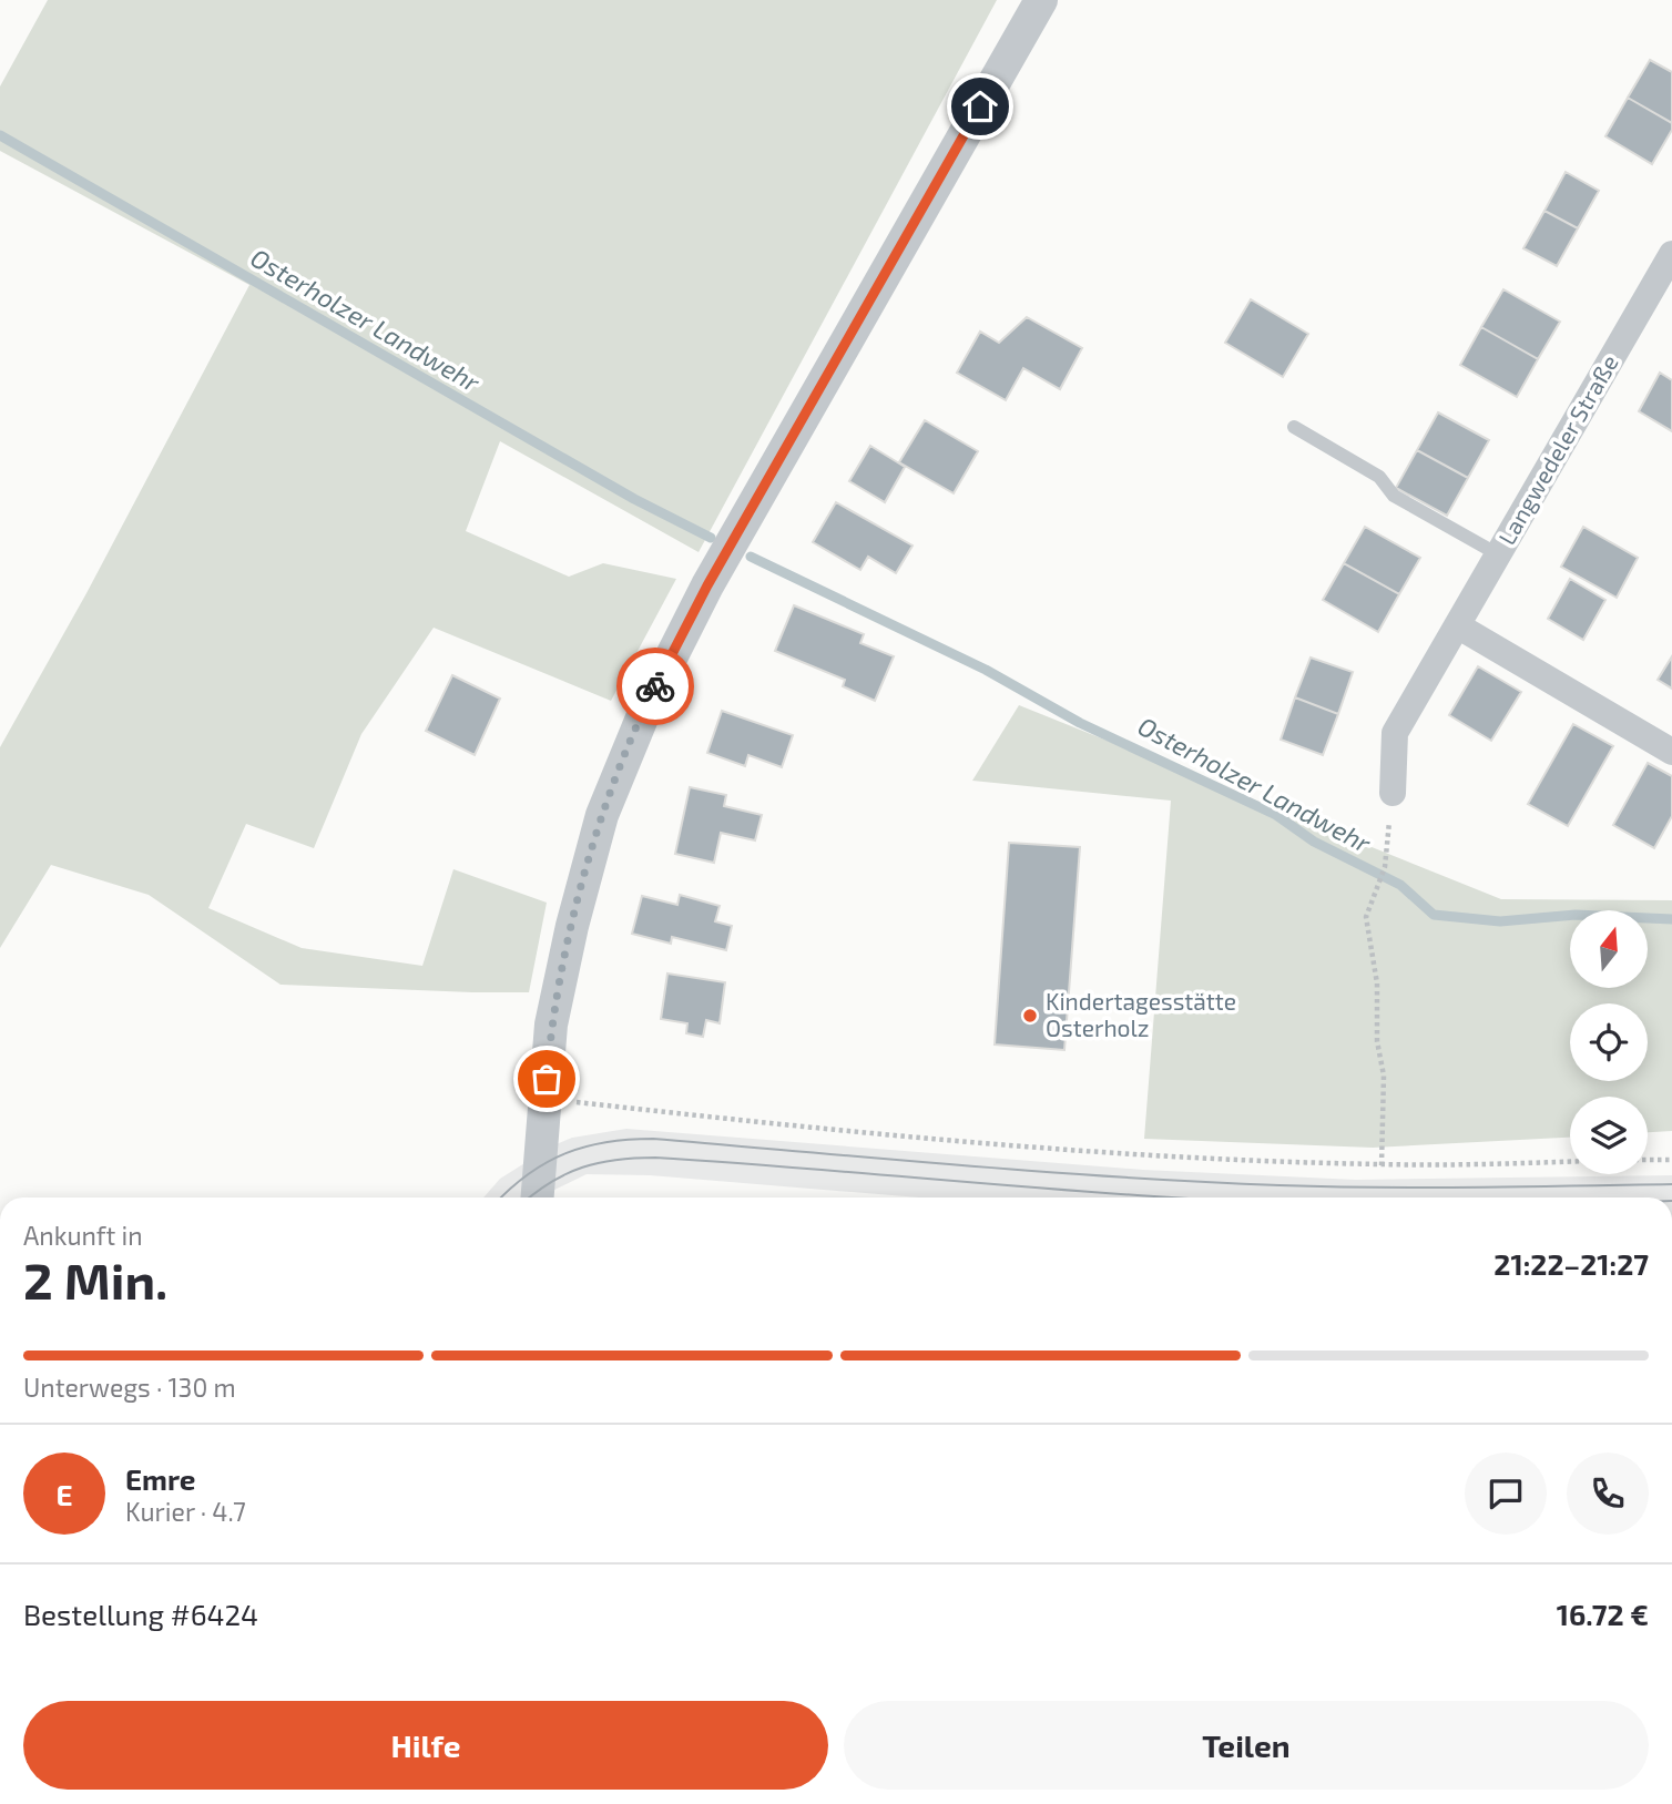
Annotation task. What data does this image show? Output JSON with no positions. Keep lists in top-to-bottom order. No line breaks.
{"streets":{"street":["Langwedeler Straße"]},"water":["Osterholzer Landwehr"],"places":["Kindertagesstätte Osterholz"],"north":"top","page":{"heading":["2 Min.","Ankunft in","21:22–21:27"],"panel":["Emre","Kurier · 4.7","Bestellung #6424","16.72 €"],"bar":"Unterwegs · 130 m","round":"E","buttons":["Hilfe","Teilen"]}}
